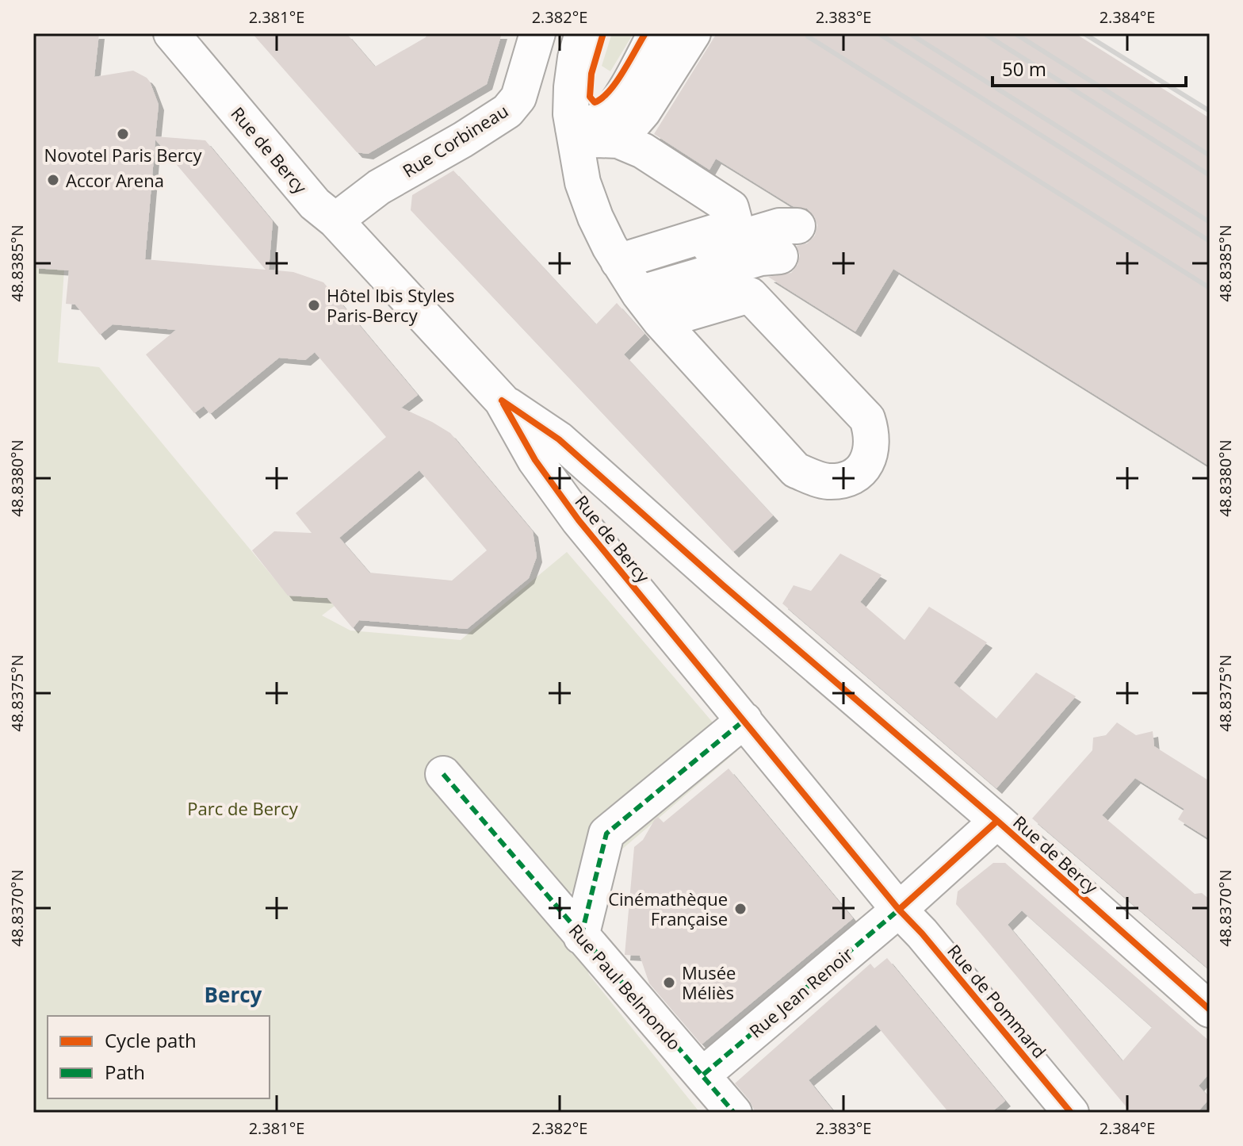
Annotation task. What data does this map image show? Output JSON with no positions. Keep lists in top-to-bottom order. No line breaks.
{"streets":{"street":["Rue Corbineau","Rue de Bercy","Rue Paul Belmondo","Rue Jean Renoir","Rue de Pommard"]},"crossings":[["Rue Corbineau","Rue de Bercy"],["Rue de Bercy","Rue Jean Renoir"],["Rue de Bercy","Rue de Pommard"],["Rue Paul Belmondo","Rue Jean Renoir"],["Rue Jean Renoir","Rue de Pommard"]],"districts":["Bercy"],"parks":["Parc de Bercy"],"places":["Novotel Paris Bercy","Accor Arena","Hôtel Ibis Styles Paris-Bercy","Cinémathèque Française","Musée Méliès"],"legend":["Cycle path","Path"],"scale_bar":"50 m","coordinates":["2.381°E","2.382°E","2.383°E","2.384°E","48.8385°N","48.8380°N","48.8375°N","48.8370°N"]}
